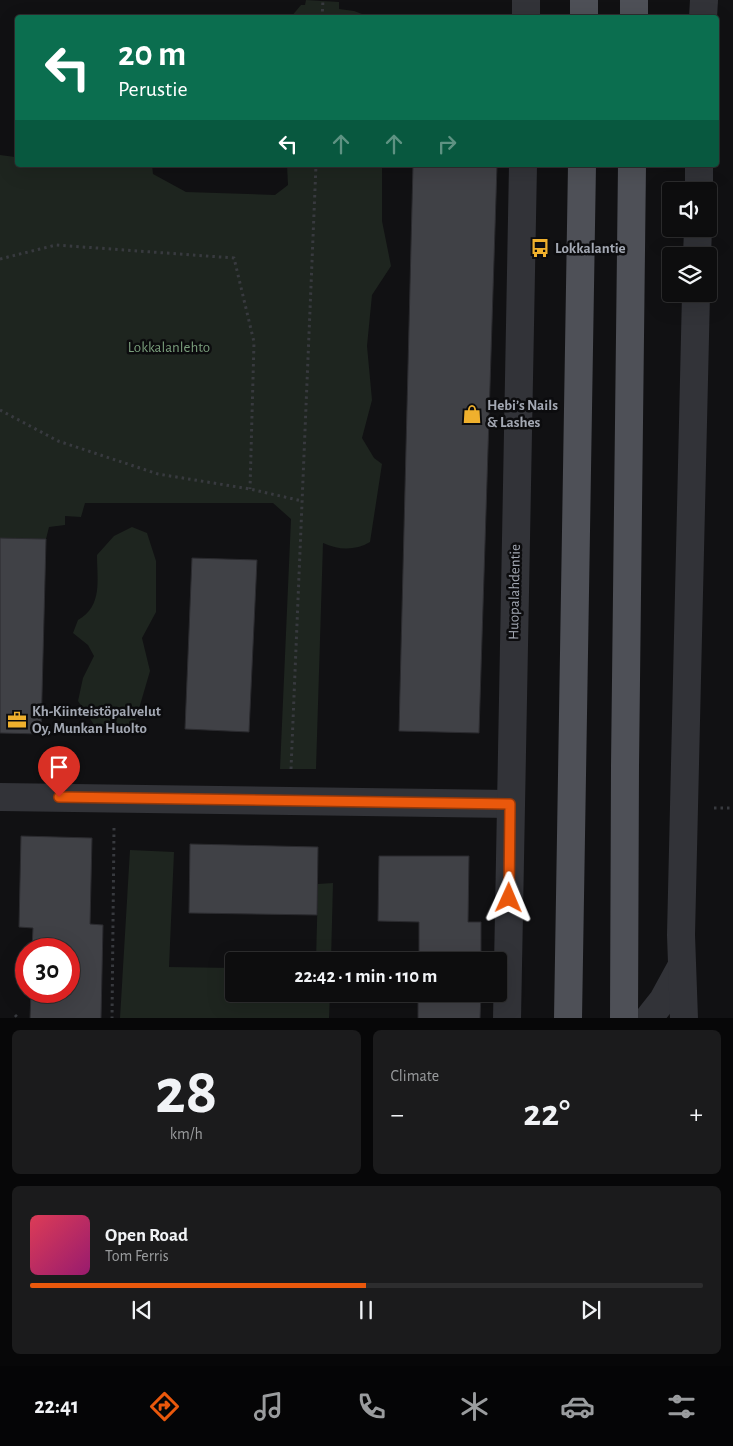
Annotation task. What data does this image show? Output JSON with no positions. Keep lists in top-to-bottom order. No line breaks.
{"streets":{"street":["Huopalahdentie"]},"parks":["Lokkalanlehto"],"places":{"bus stop":["Lokkalantie"],"shop":["Hebi’s Nails & Lashes"],"office":["Kh-Kiinteistöpalvelut Oy, Munkan Huolto"]},"page":{"turn":["20 m","Perustie"],"limit":"30","trip":"22:42 · 1 min · 110 m","tile":[["28","km/h"],"Climate"],"heat":["−","22°","+"],"song":["Open Road","Tom Ferris"],"tabs":"22:41"}}
